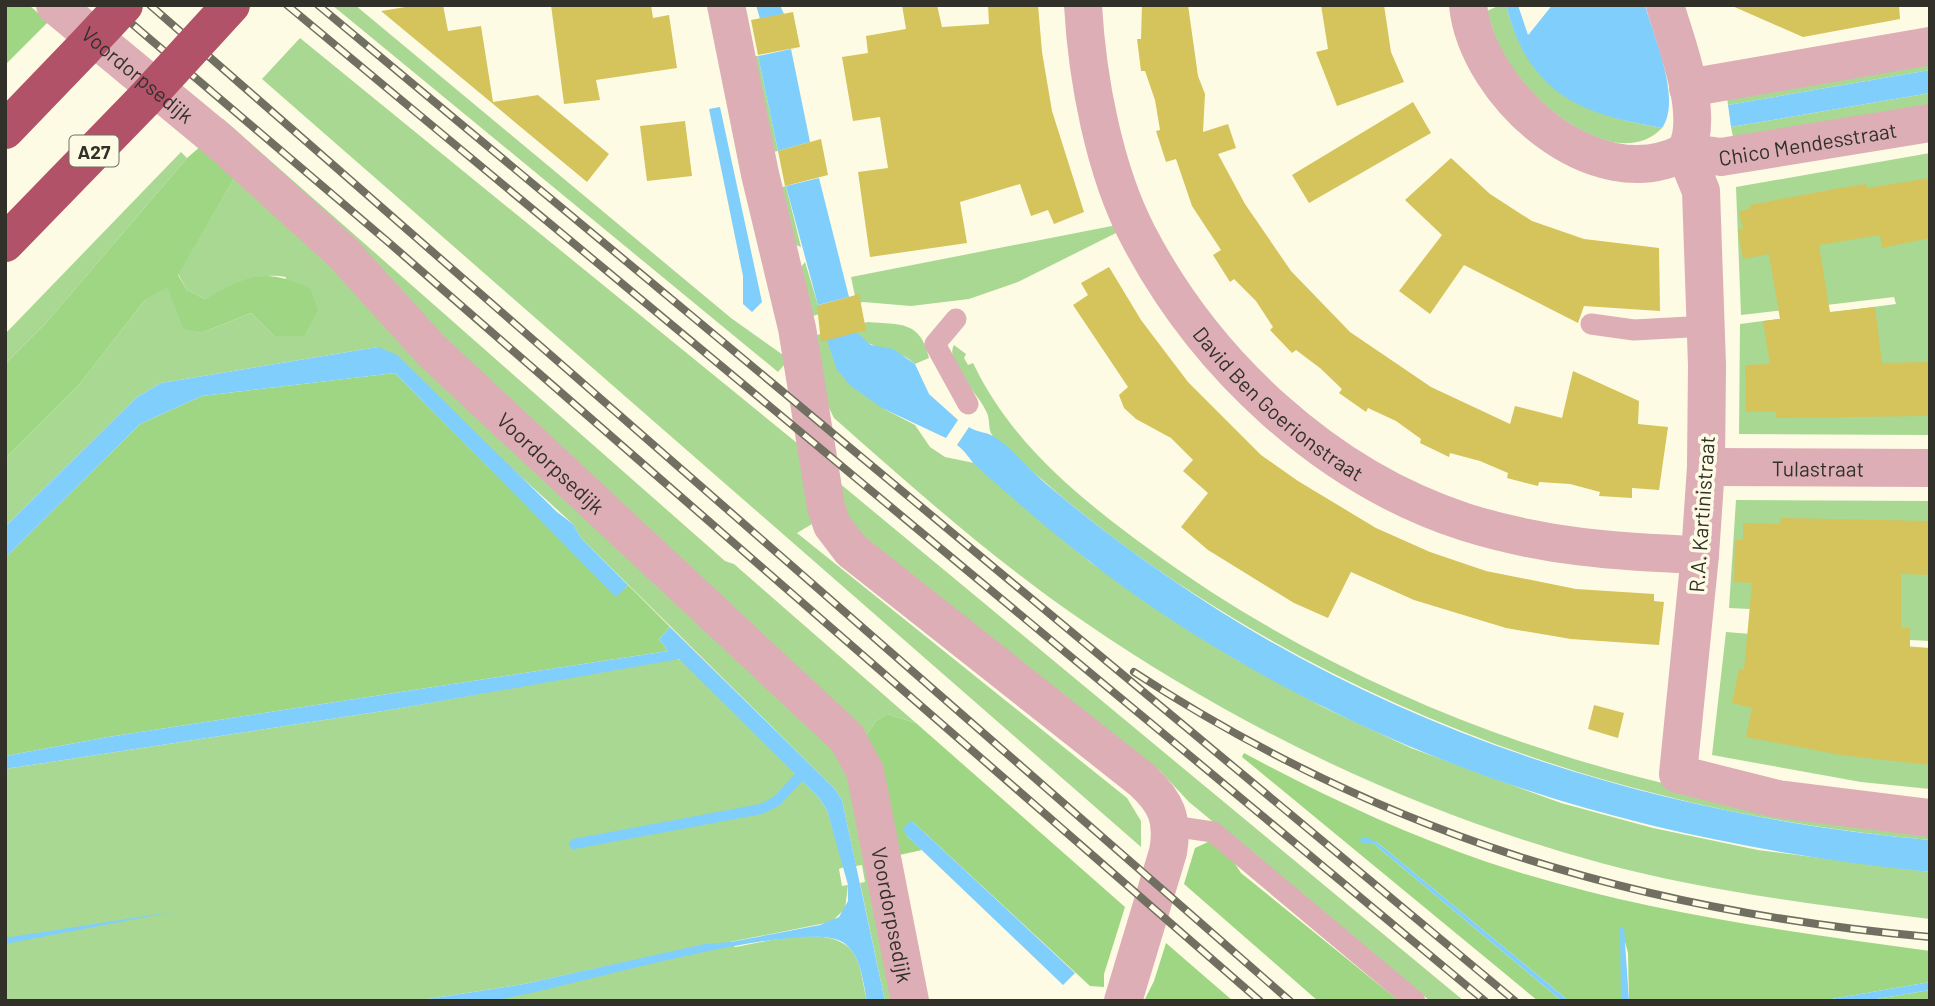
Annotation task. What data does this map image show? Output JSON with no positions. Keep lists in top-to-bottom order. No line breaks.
{"streets":{"highway":["A27"],"street":["Voordorpsedijk","Chico Mendesstraat","David Ben Goerionstraat","Tulastraat","R.A. Kartinistraat"]},"crossings":[["Chico Mendesstraat","R.A. Kartinistraat"],["David Ben Goerionstraat","R.A. Kartinistraat"],["Tulastraat","R.A. Kartinistraat"]]}
